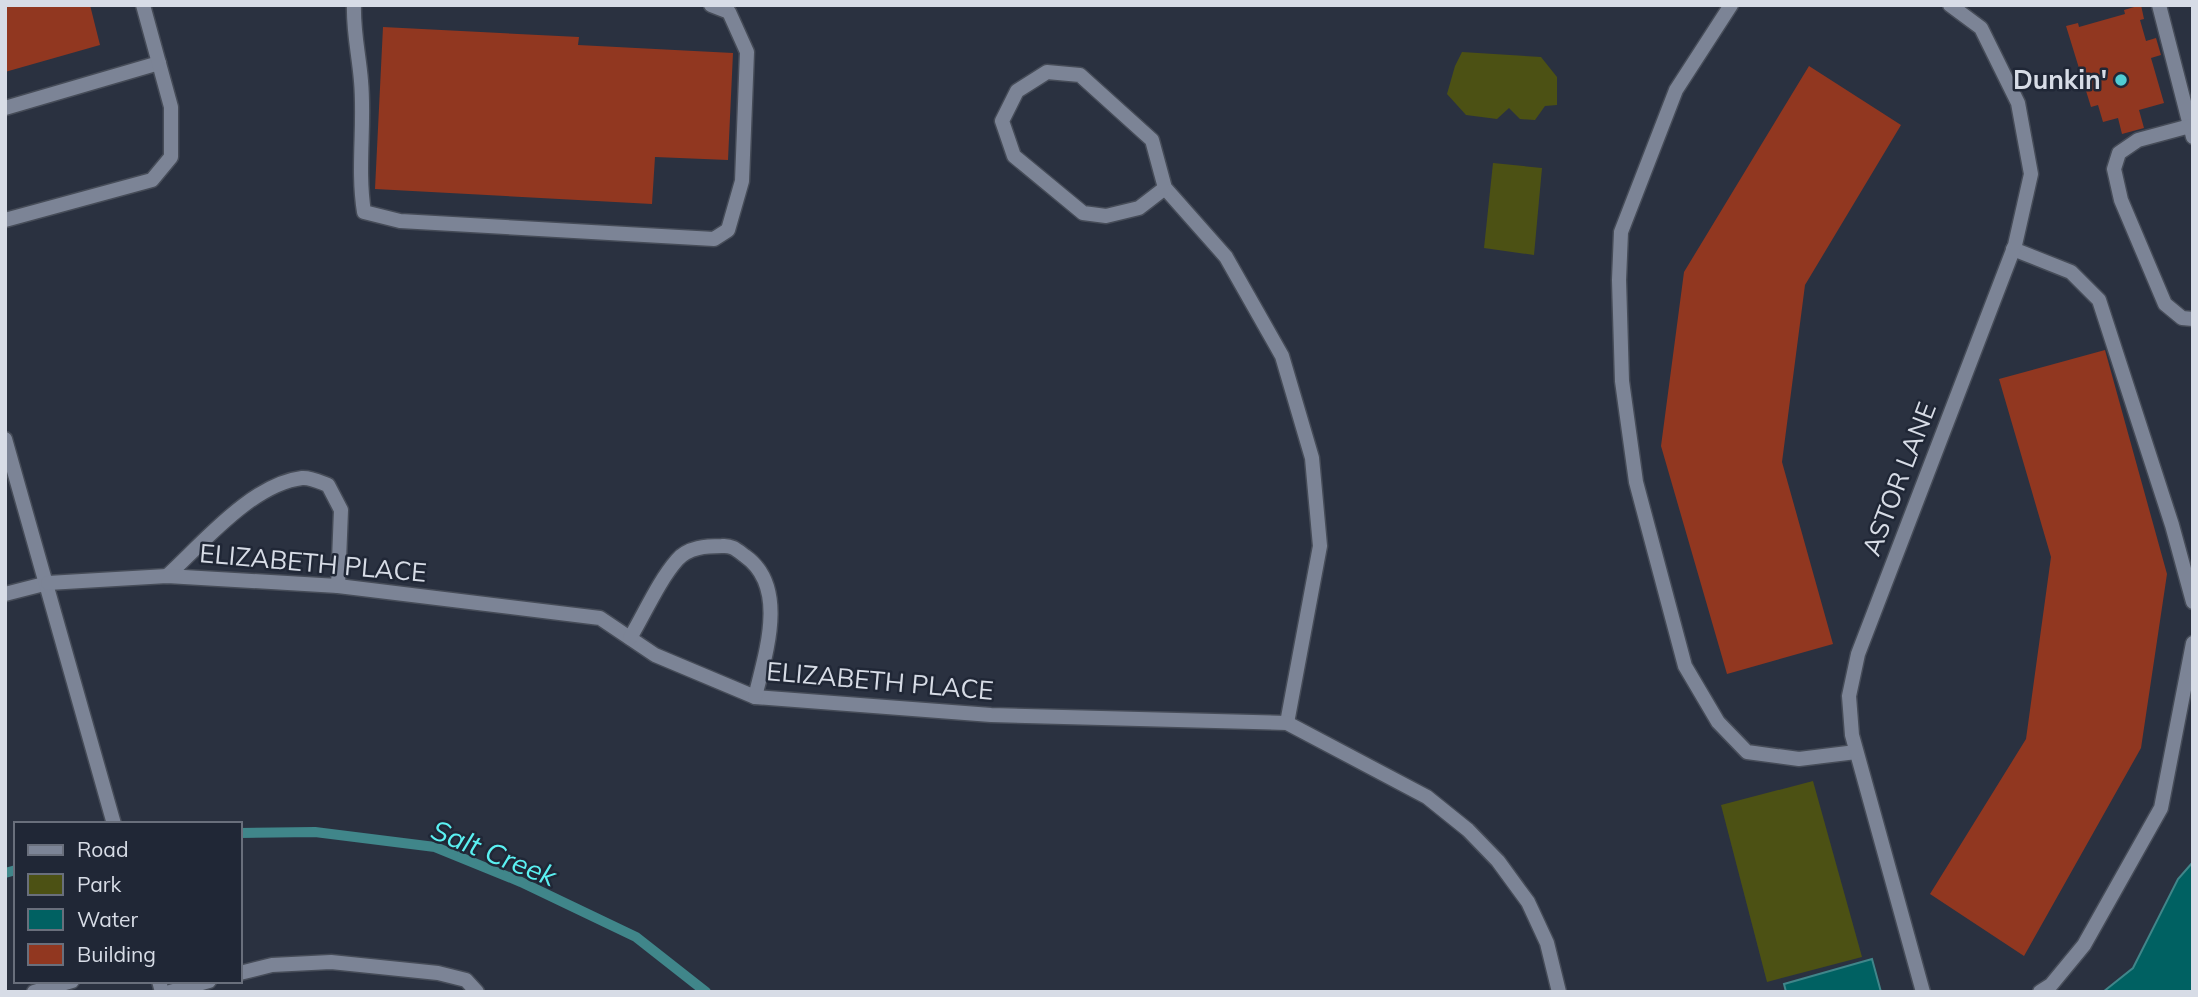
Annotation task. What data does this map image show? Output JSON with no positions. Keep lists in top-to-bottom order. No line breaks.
{"streets":{"street":["ASTOR LANE","ELIZABETH PLACE"]},"water":["Salt Creek"],"places":["Dunkin'"],"legend":["Road","Park","Water","Building"]}
